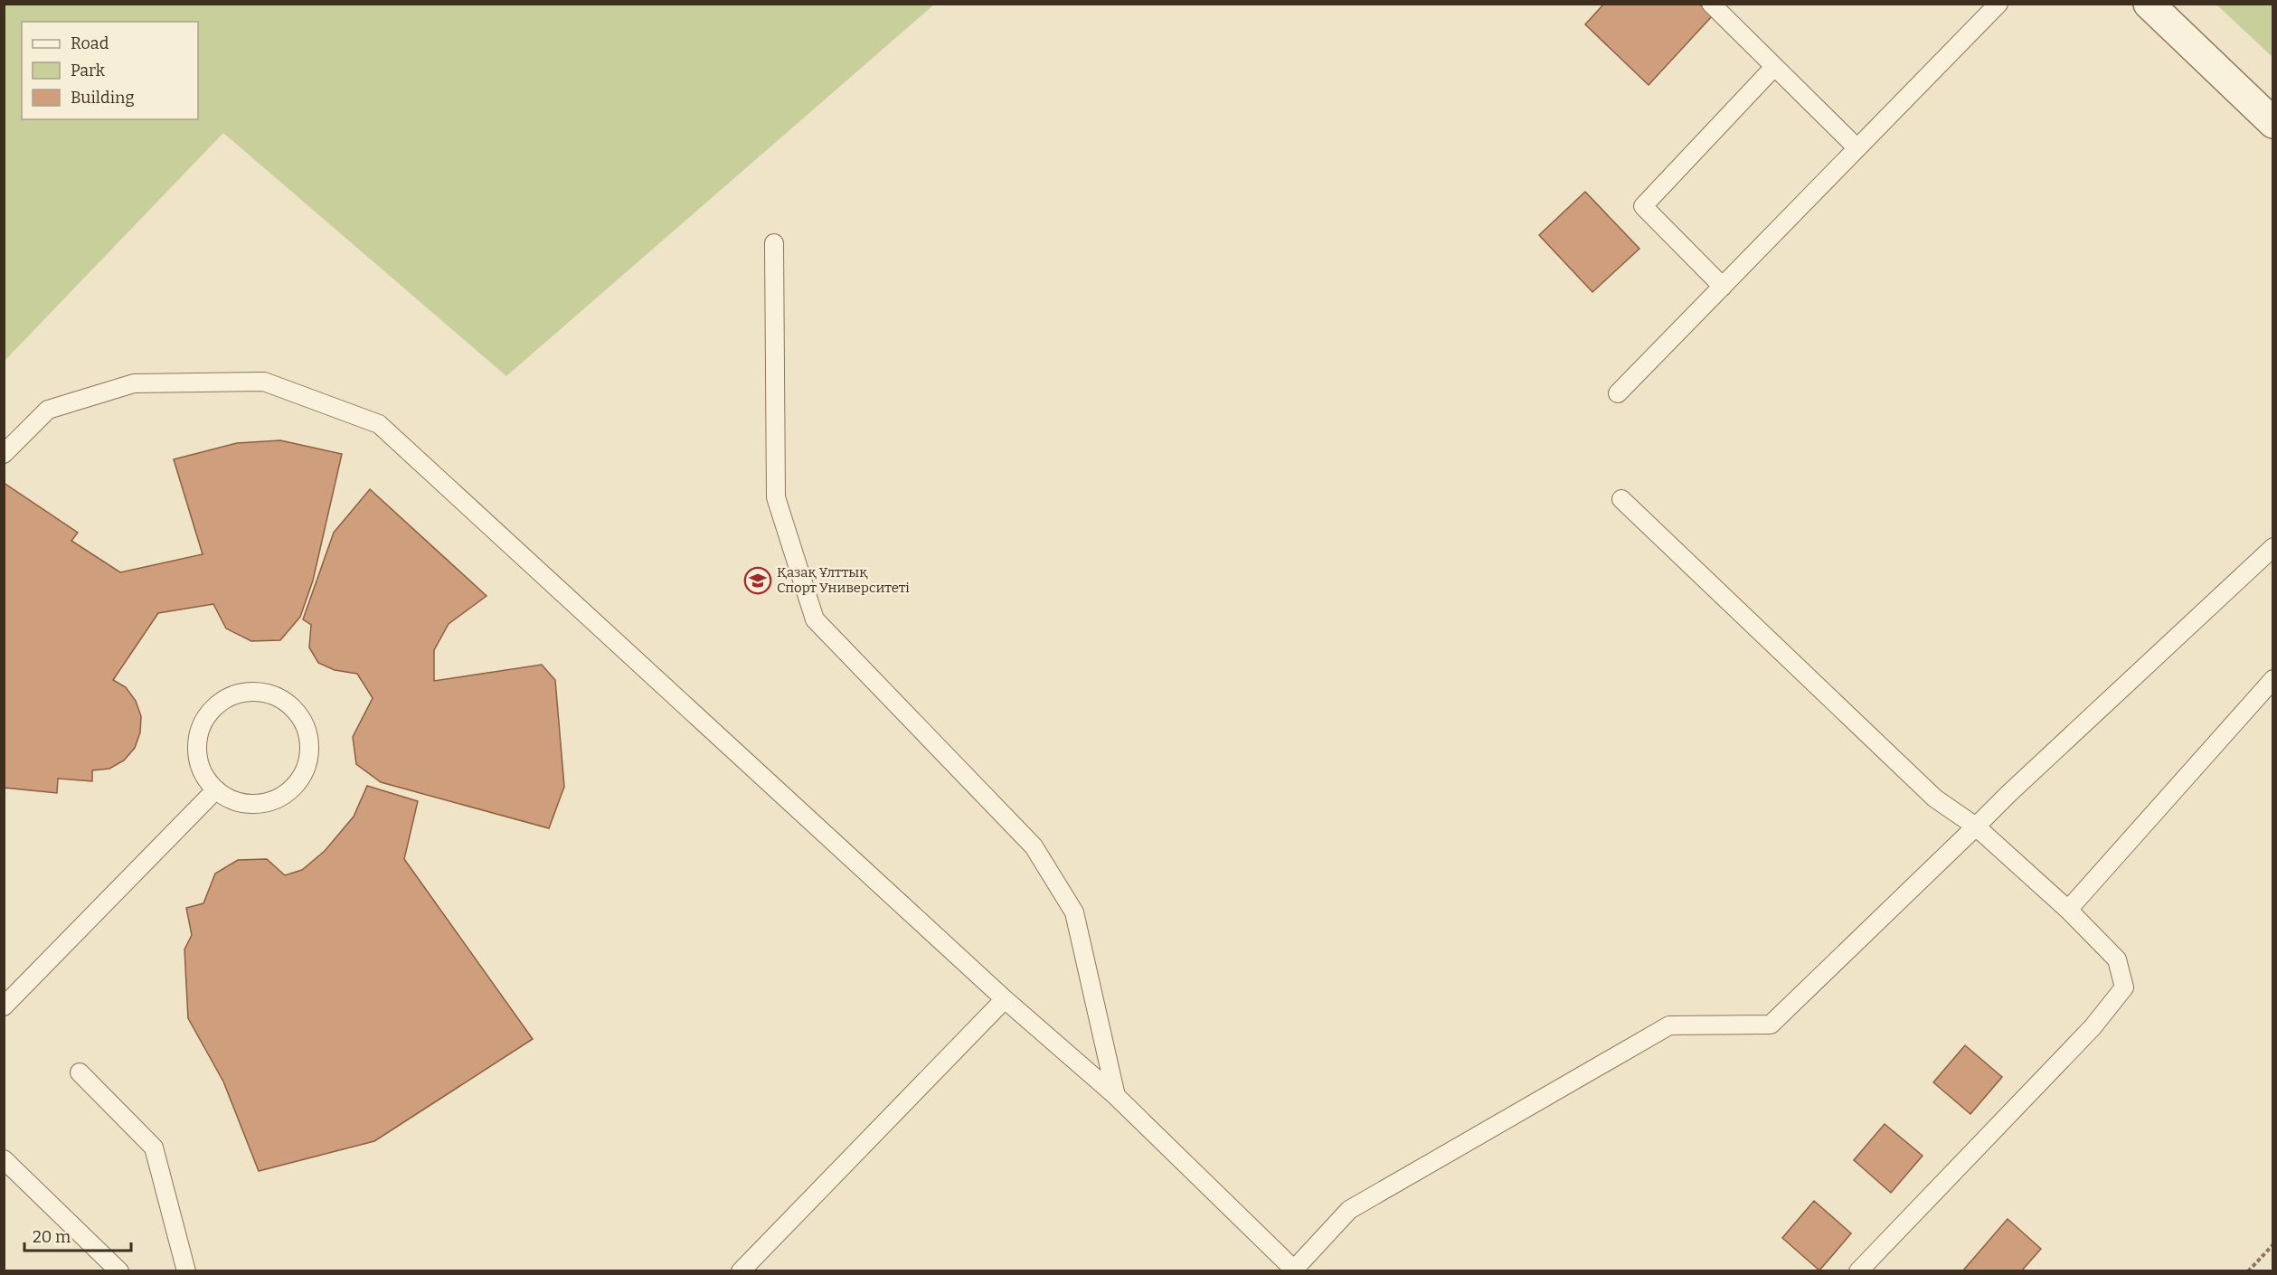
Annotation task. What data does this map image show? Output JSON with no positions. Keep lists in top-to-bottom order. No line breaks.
{"places":{"school or university":["Қазақ Ұлттық Спорт Университеті"]},"legend":["Road","Park","Building"],"scale_bar":"20 m"}
